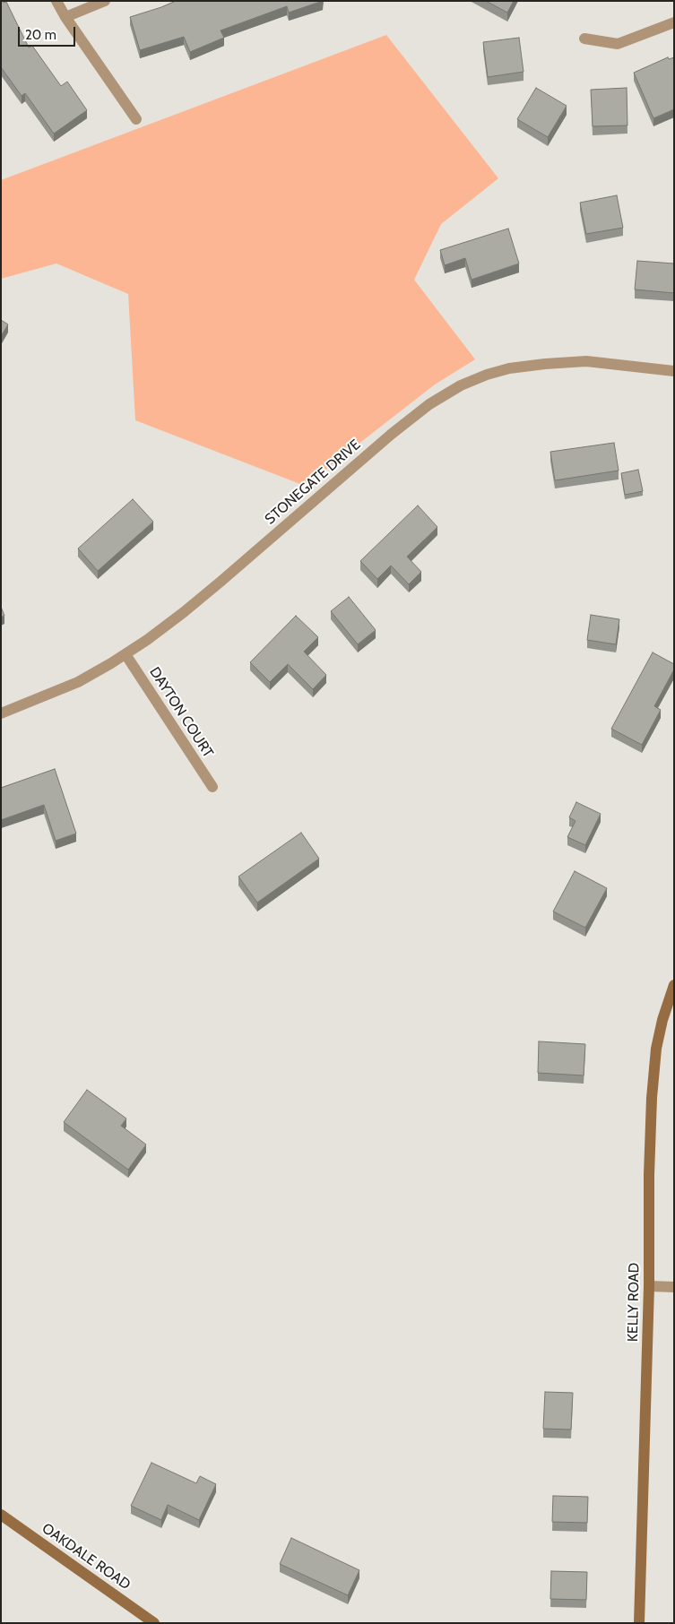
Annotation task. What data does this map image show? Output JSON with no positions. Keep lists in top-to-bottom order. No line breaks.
{"streets":{"street":["STONEGATE DRIVE","DAYTON COURT","KELLY ROAD","OAKDALE ROAD"]},"crossings":[["STONEGATE DRIVE","DAYTON COURT"]],"scale_bar":"20 m"}
